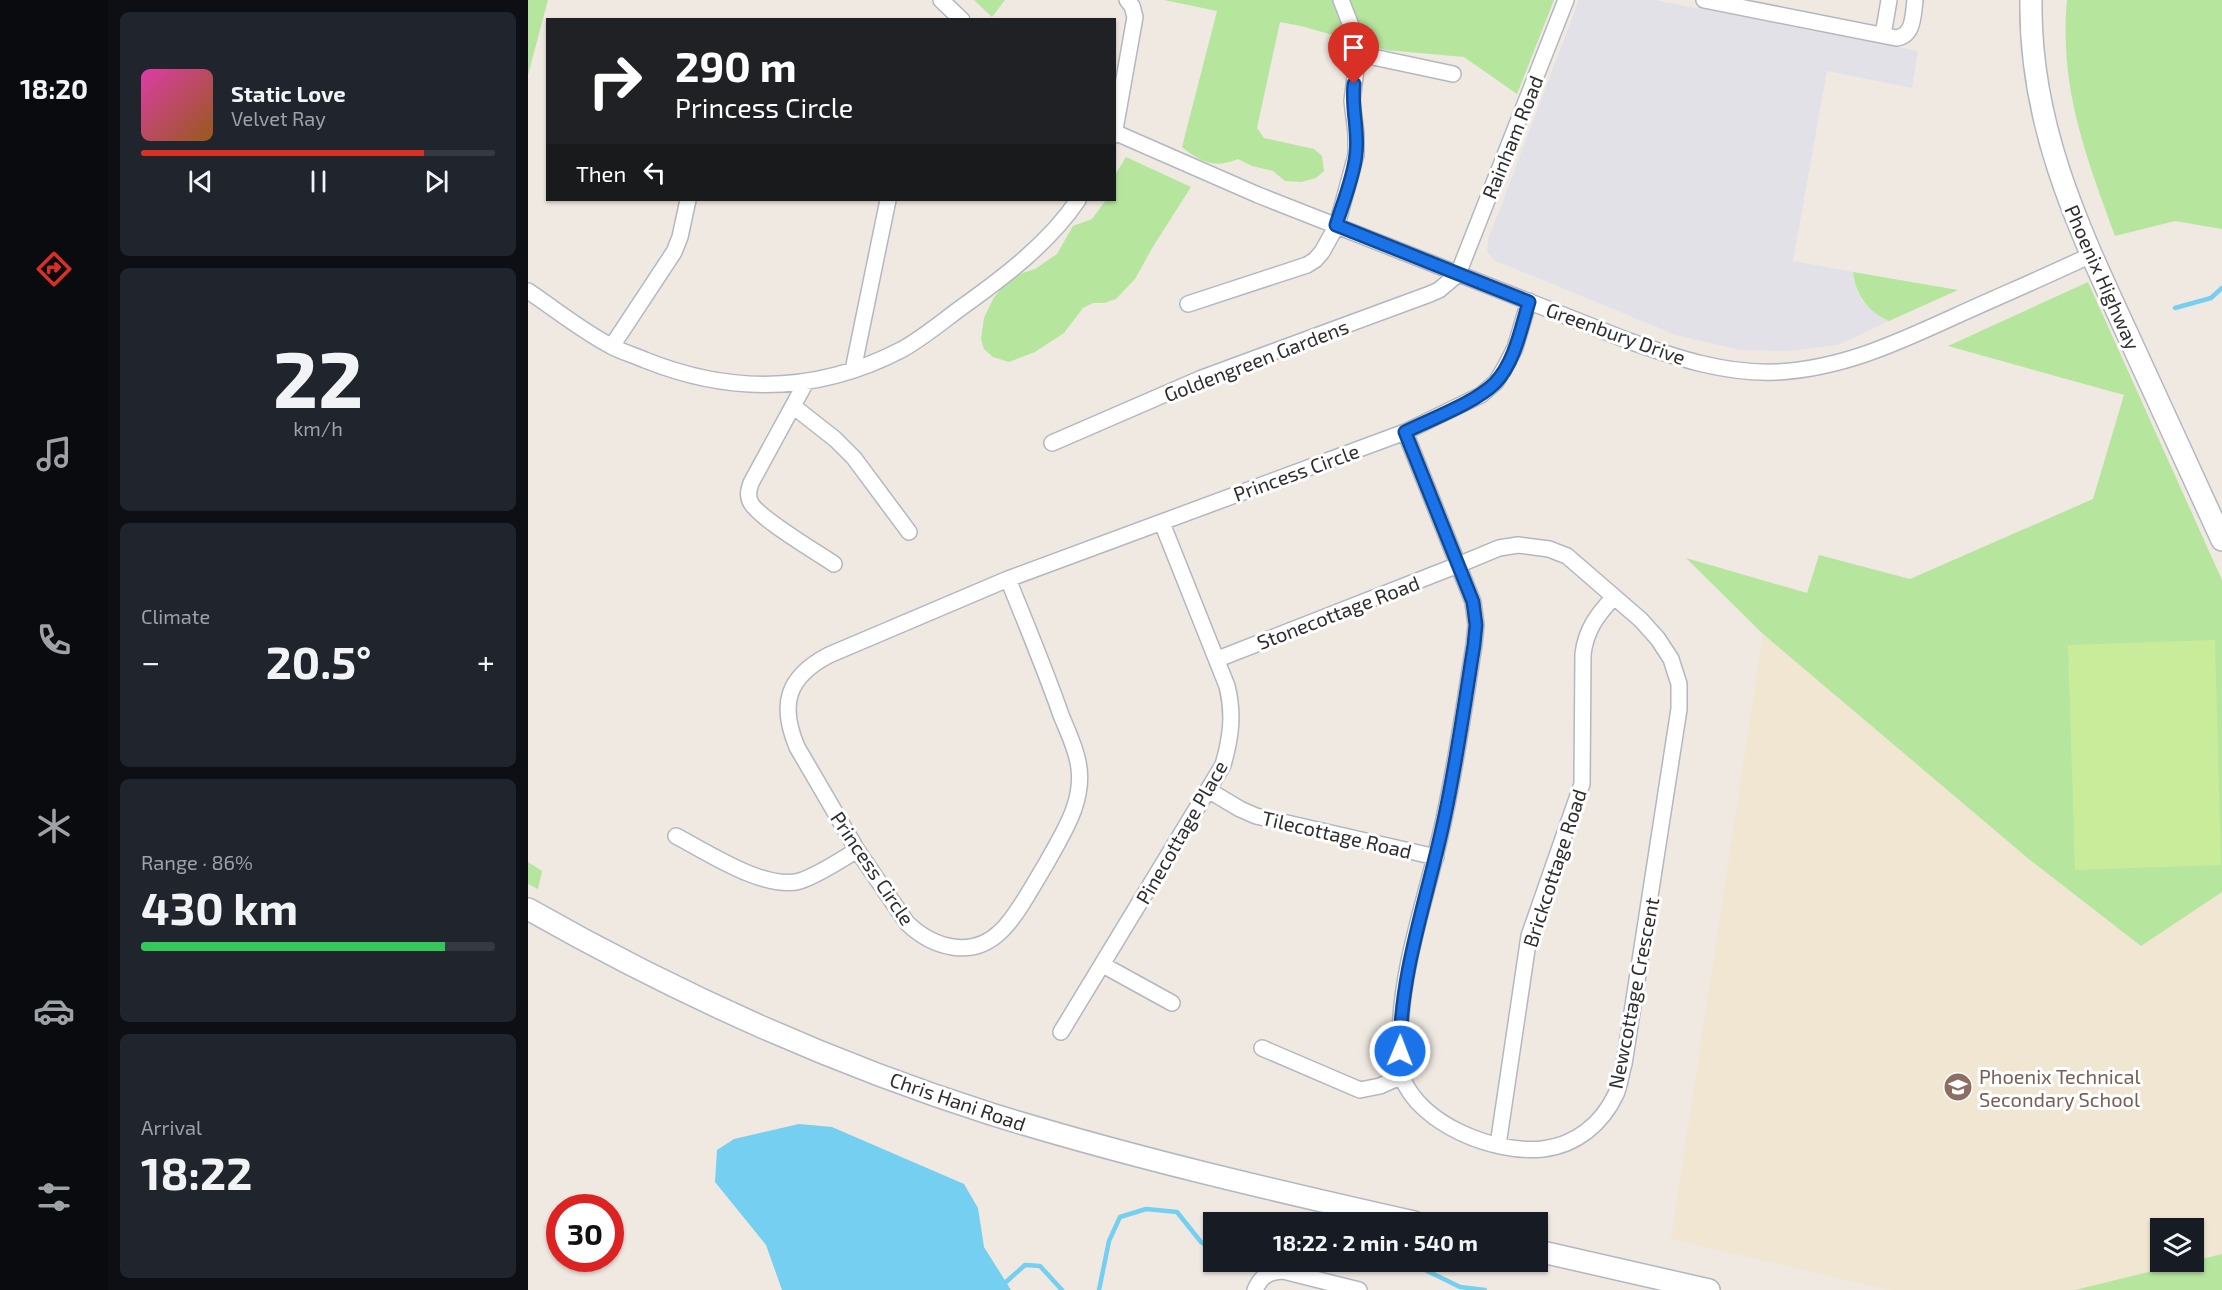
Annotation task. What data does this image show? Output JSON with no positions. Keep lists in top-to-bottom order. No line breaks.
{"streets":{"main road":["Phoenix Highway","Chris Hani Road"],"street":["Rainham Road","Greenbury Drive","Goldengreen Gardens","Princess Circle","Stonecottage Road","Pinecottage Place","Tilecottage Road","Brickcottage Road","Newcottage Crescent"]},"crossings":[["Rainham Road","Greenbury Drive"],["Rainham Road","Goldengreen Gardens"],["Phoenix Highway","Greenbury Drive"],["Greenbury Drive","Goldengreen Gardens"],["Greenbury Drive","Princess Circle"],["Princess Circle","Pinecottage Place"],["Stonecottage Road","Pinecottage Place"],["Stonecottage Road","Newcottage Crescent"],["Pinecottage Place","Tilecottage Road"],["Brickcottage Road","Newcottage Crescent"]],"places":{"school or university":["Phoenix Technical Secondary School"]},"page":{"tabs":"18:20","turn":["290 m","Princess Circle"],"song":["Static Love","Velvet Ray"],"then":"Then","tile":[["22","km/h"],"Climate",["Range · 86%","430 km"],["Arrival","18:22"]],"heat":["−","20.5°","+"],"limit":"30","trip":"18:22 · 2 min · 540 m"}}
